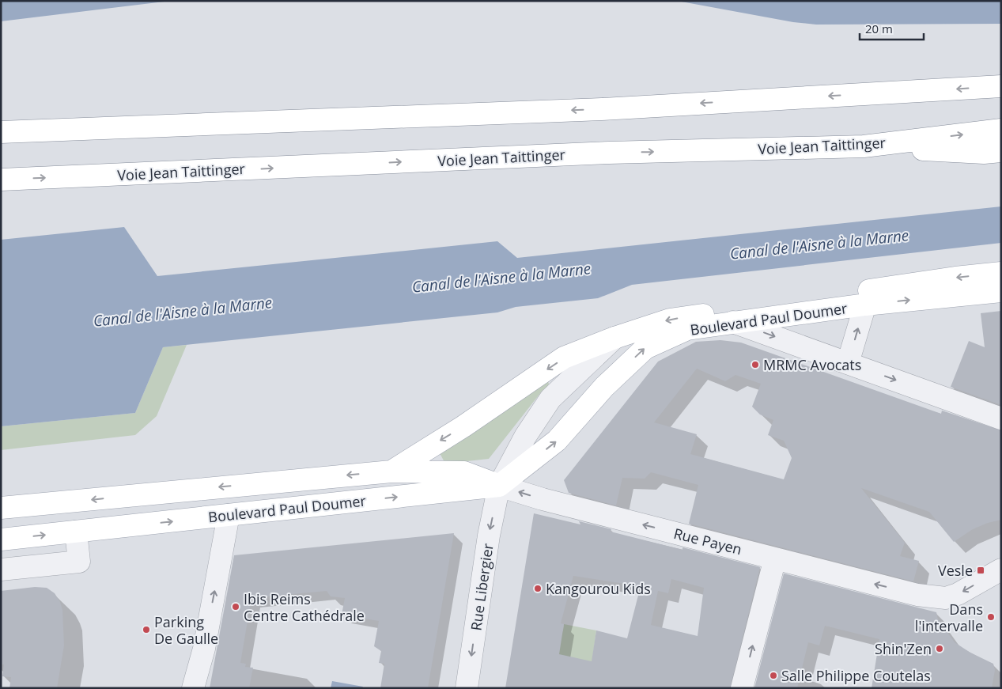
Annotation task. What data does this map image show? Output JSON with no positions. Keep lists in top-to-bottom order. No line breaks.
{"streets":{"main road":["Voie Jean Taittinger","Boulevard Paul Doumer"],"street":["Rue Payen","Rue Libergier"]},"crossings":[["Boulevard Paul Doumer","Rue Payen"],["Boulevard Paul Doumer","Rue Libergier"],["Rue Payen","Rue Libergier"]],"one_way":["Rue Payen","Rue Libergier"],"water":["Canal de l'Aisne à la Marne"],"places":{"other":["MRMC Avocats","Kangourou Kids","Ibis Reims Centre Cathédrale","Dans l'intervalle","Parking De Gaulle","Shin'Zen","Salle Philippe Coutelas"],"transit":["Vesle"]},"scale_bar":"20 m"}
